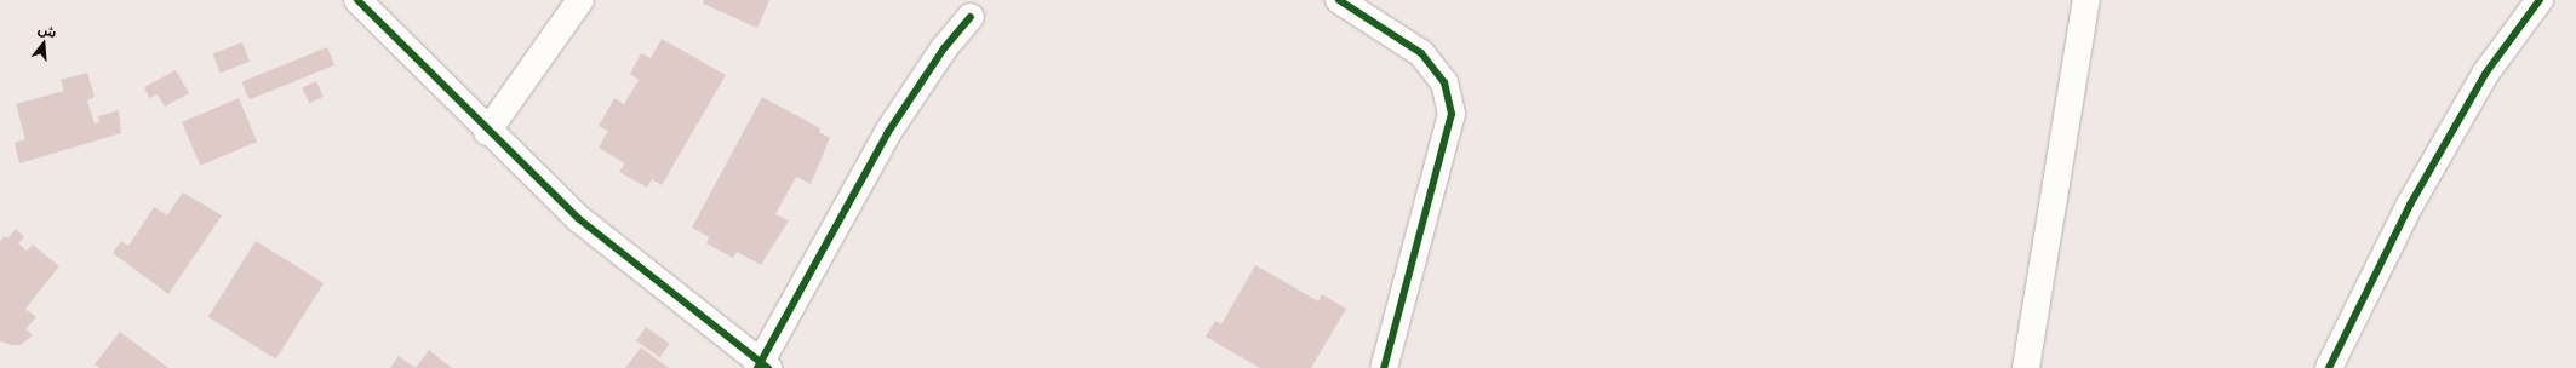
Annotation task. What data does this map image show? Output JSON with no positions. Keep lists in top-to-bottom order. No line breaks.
{"north":"top"}
